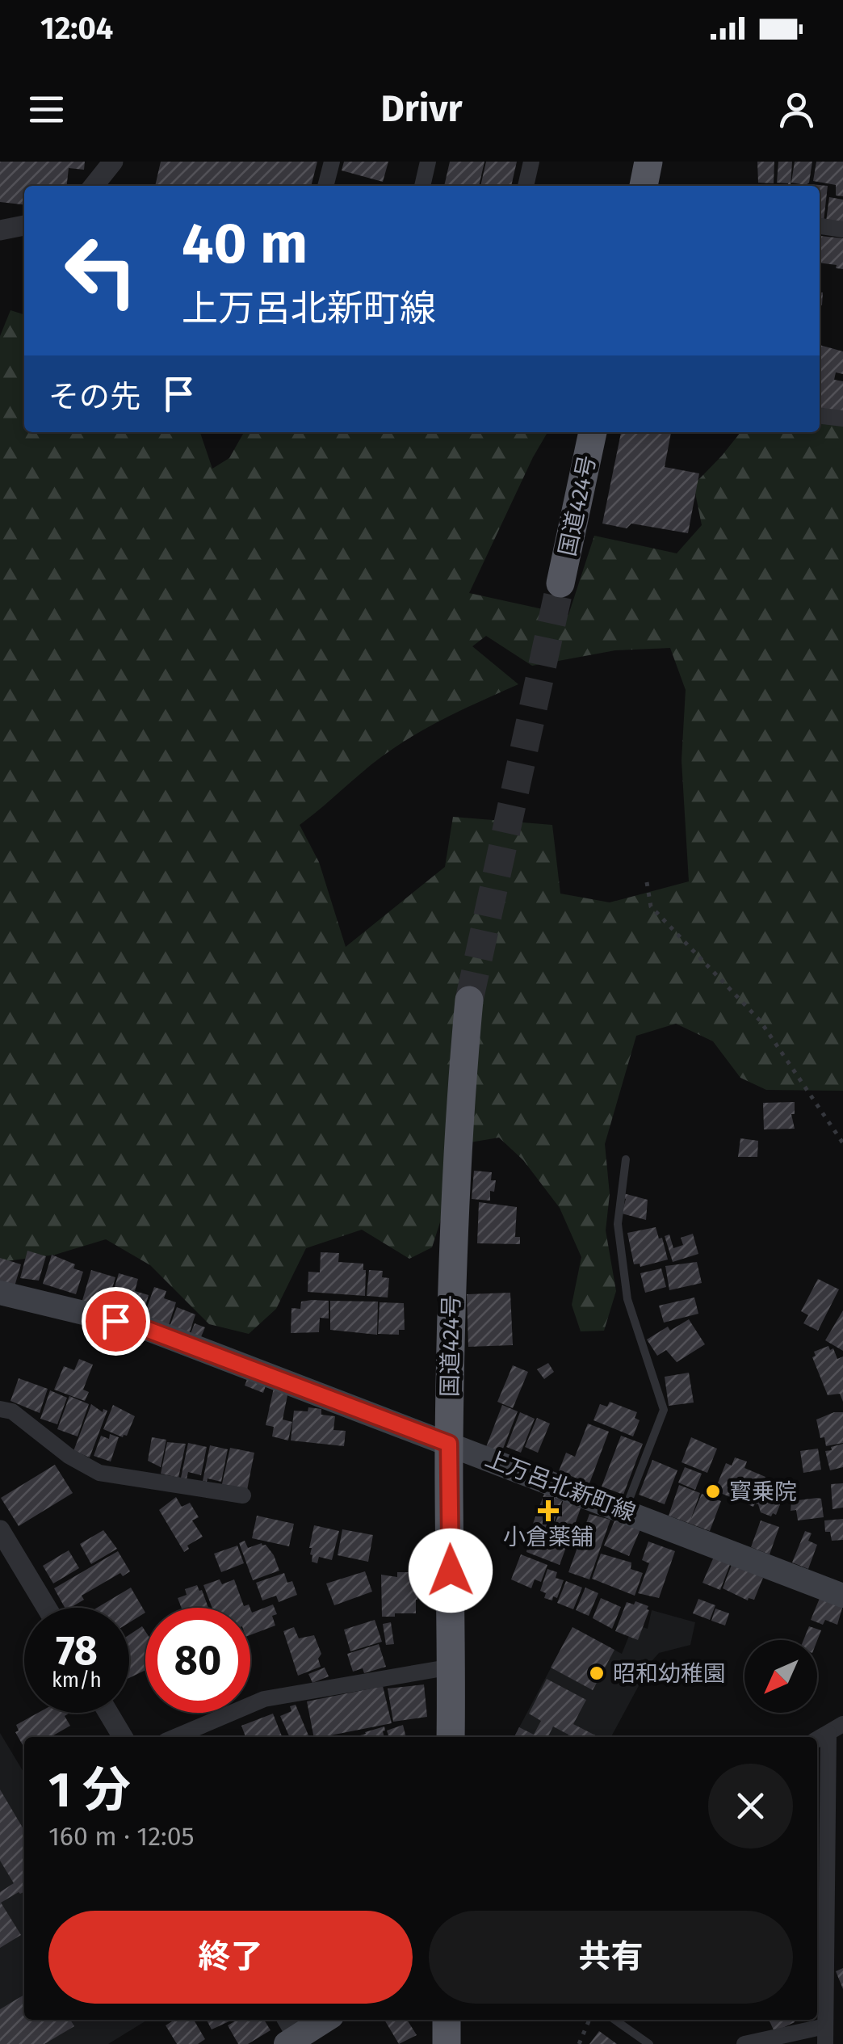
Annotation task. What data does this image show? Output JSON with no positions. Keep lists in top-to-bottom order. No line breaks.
{"streets":{"highway":["国道424号"],"main road":["上万呂北新町線"]},"crossings":[["国道424号","上万呂北新町線"]],"places":{"other":["寳乗院","昭和幼稚園"],"health":["小倉薬舗"]},"north":"bottom left","page":{"status":"12:04","header":"Drivr","turn":["40 m","上万呂北新町線"],"then":"その先","speed":"78 km/h","limit":"80","heading":["1 分","160 m · 12:05"],"buttons":["終了","共有"]}}
